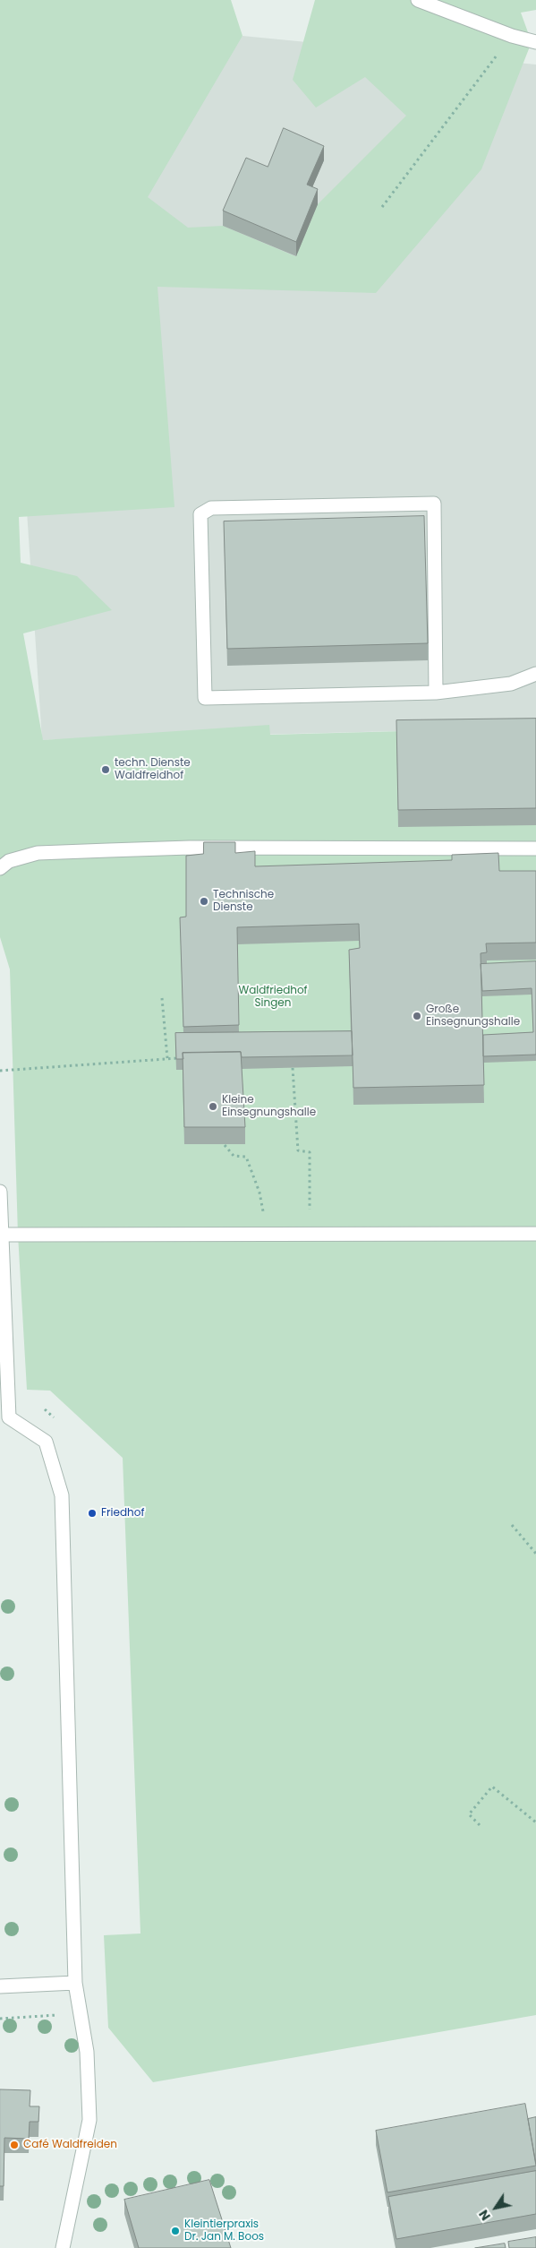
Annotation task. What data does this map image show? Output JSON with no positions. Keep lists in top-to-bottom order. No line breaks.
{"parks":["Waldfriedhof Singen"],"places":["techn. Dienste Waldfreidhof","Technische Dienste","Große Einsegnungshalle","Kleine Einsegnungshalle","Friedhof","Café Waldfreiden","Kleintierpraxis Dr. Jan M. Boos"],"north":"bottom left"}
